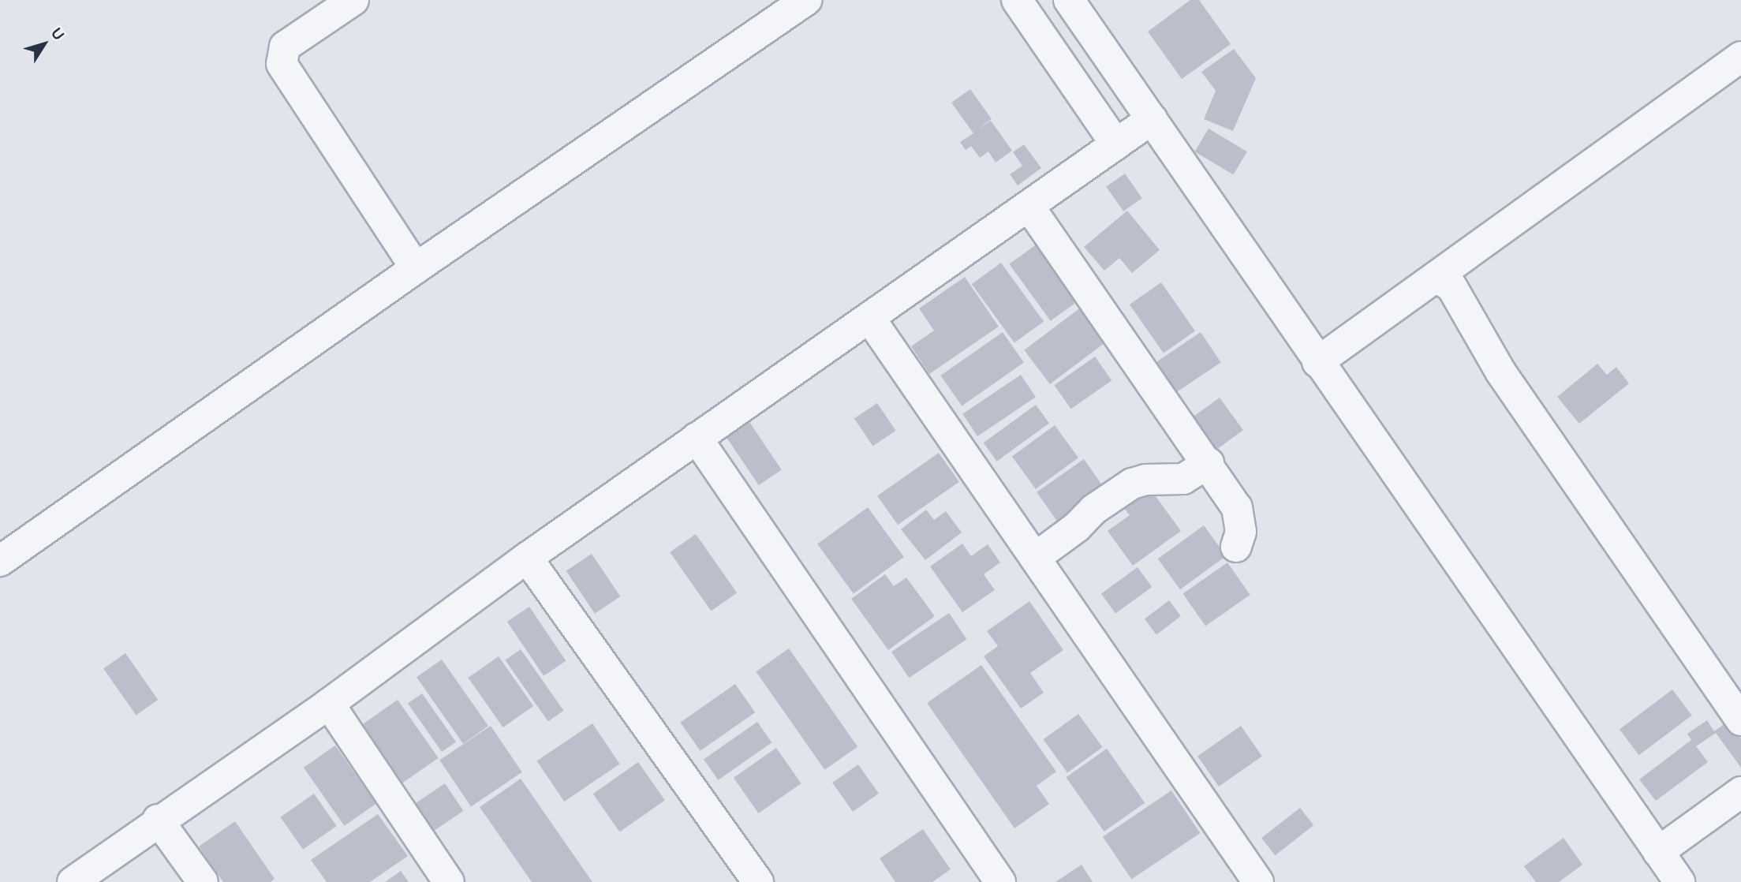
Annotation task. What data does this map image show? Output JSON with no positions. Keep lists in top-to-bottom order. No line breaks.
{"north":"top right"}
